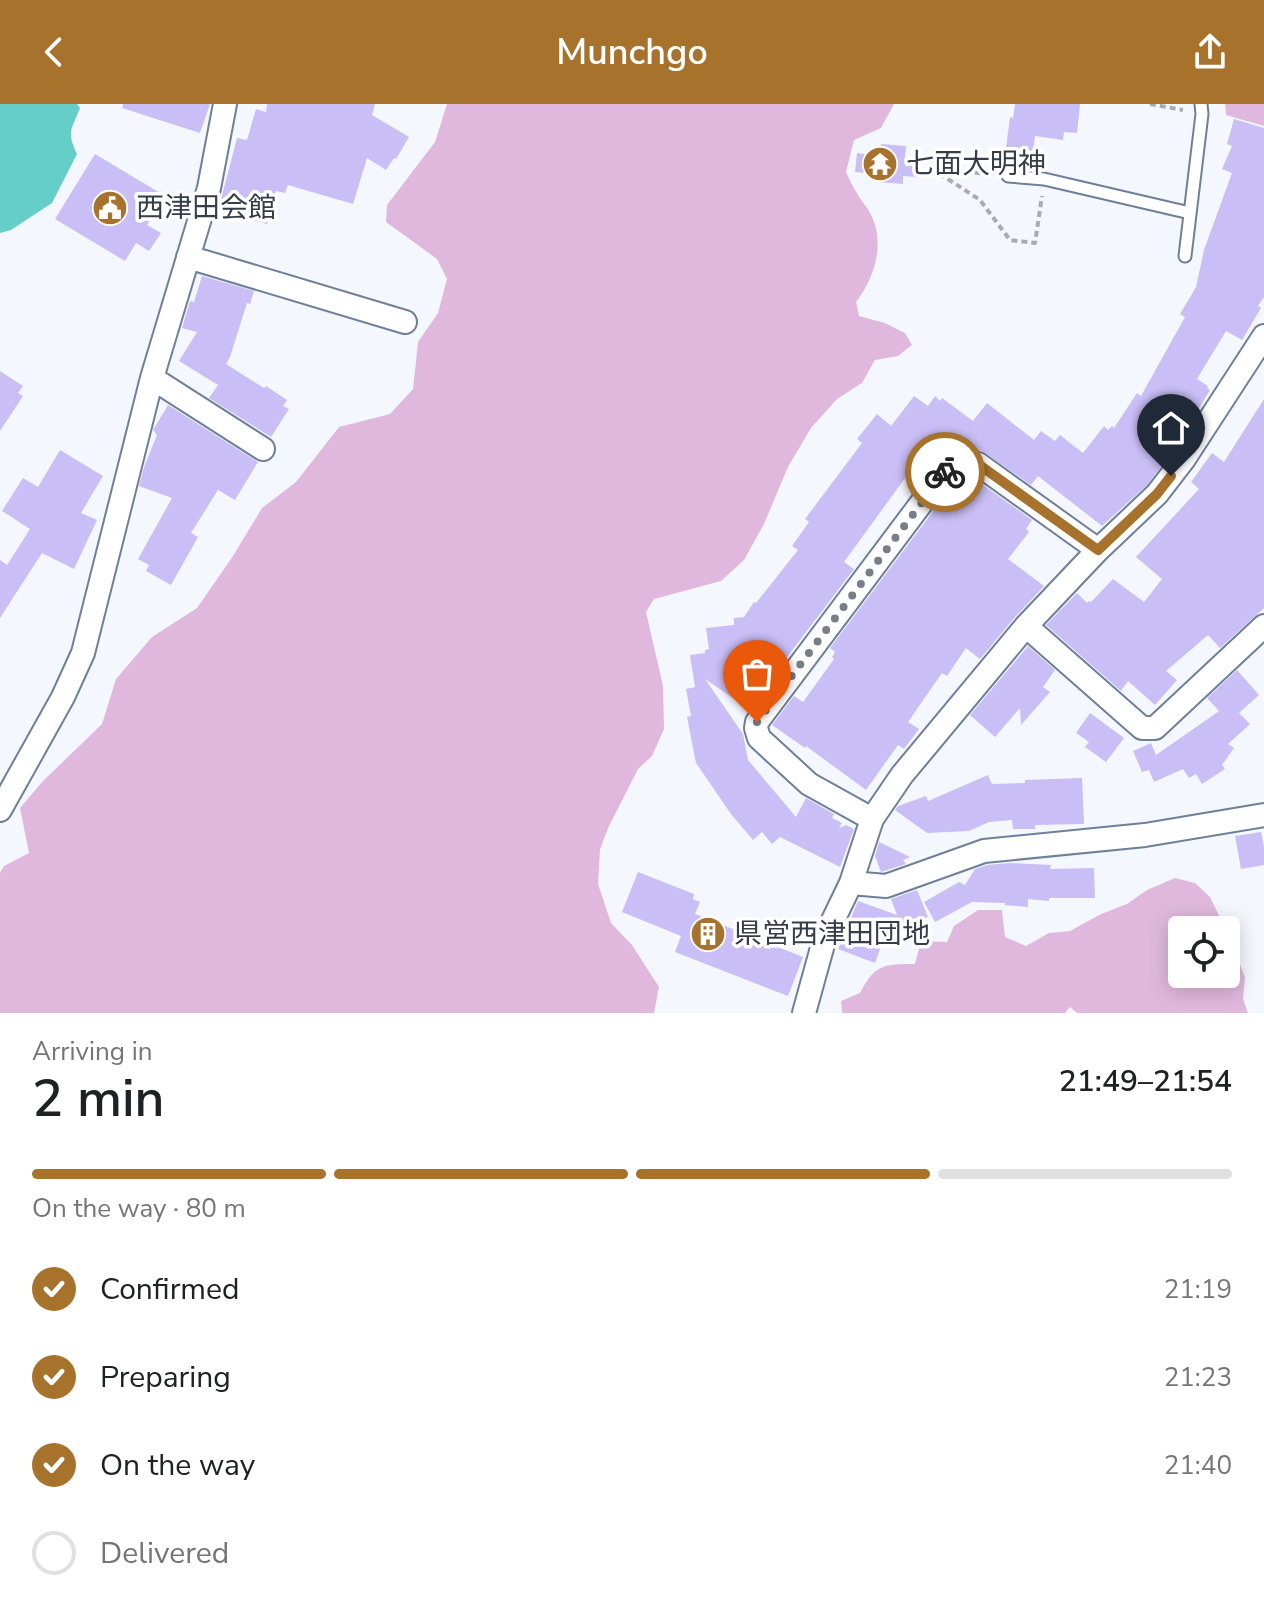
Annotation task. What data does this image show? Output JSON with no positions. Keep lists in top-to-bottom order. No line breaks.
{"places":{"temple":["七面大明神"],"public building":["西津田会館"],"building":["県営西津田団地"]},"page":{"header":"Munchgo","heading":["2 min","Arriving in","21:49–21:54"],"bar":"On the way · 80 m","list":[["Confirmed","21:19"],["Preparing","21:23"],["On the way","21:40"],"Delivered"]}}
